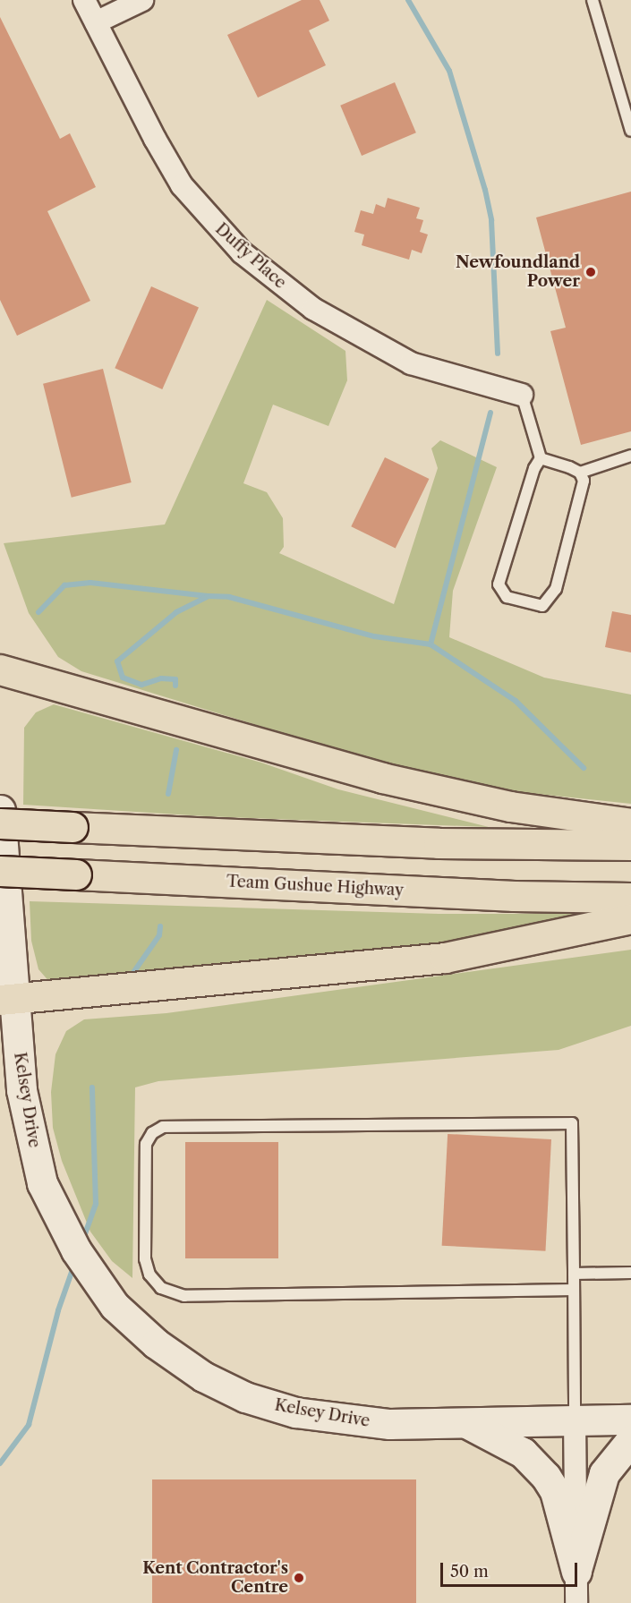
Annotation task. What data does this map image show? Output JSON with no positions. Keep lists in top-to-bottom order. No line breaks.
{"streets":{"highway":["Team Gushue Highway"],"main road":["Kelsey Drive"],"street":["Duffy Place"]},"places":["Newfoundland Power","Kent Contractor's Centre"],"scale_bar":"50 m"}
